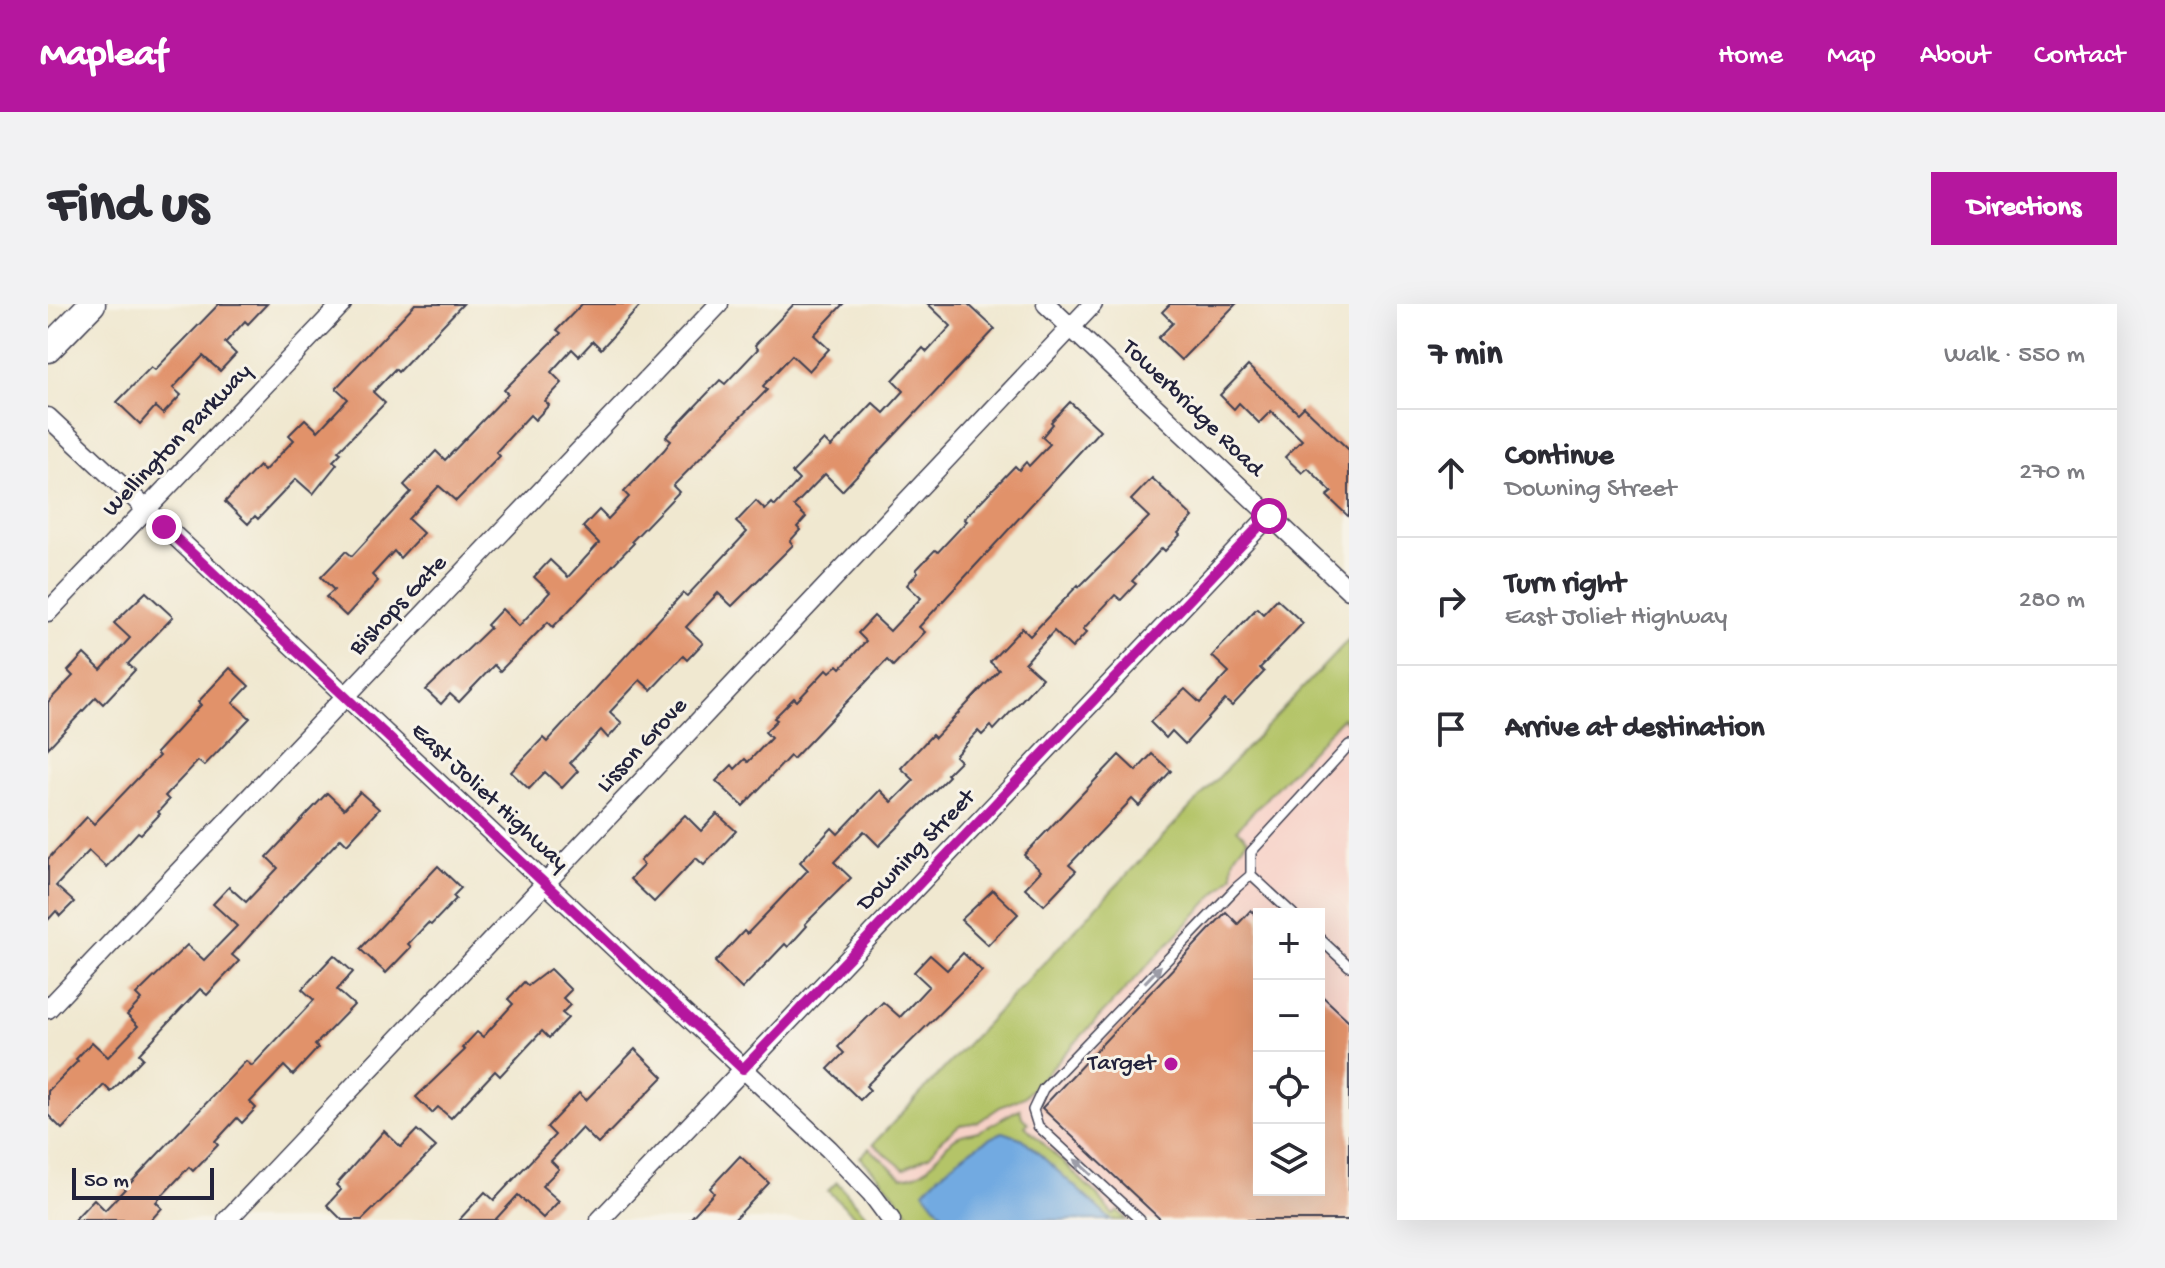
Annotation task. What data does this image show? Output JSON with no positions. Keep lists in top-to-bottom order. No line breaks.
{"streets":{"street":["Towerbridge Road","Wellington Parkway","Bishops Gate","Lisson Grove","East Joliet Highway","Downing Street"]},"crossings":[["Towerbridge Road","Lisson Grove"],["Towerbridge Road","Downing Street"],["Wellington Parkway","East Joliet Highway"],["Bishops Gate","East Joliet Highway"],["Lisson Grove","East Joliet Highway"],["East Joliet Highway","Downing Street"]],"places":["Target"],"scale_bar":"50 m","page":{"header":"Mapleaf","nav":["Home","Map","About","Contact"],"buttons":"Directions","title":"Find us","heading":["7 min","Walk · 550 m"],"list":[["Continue","Downing Street","270 m"],["Turn right","East Joliet Highway","280 m"],"Arrive at destination"],"map_buttons":["+","−"],"scale":"50 m"}}
